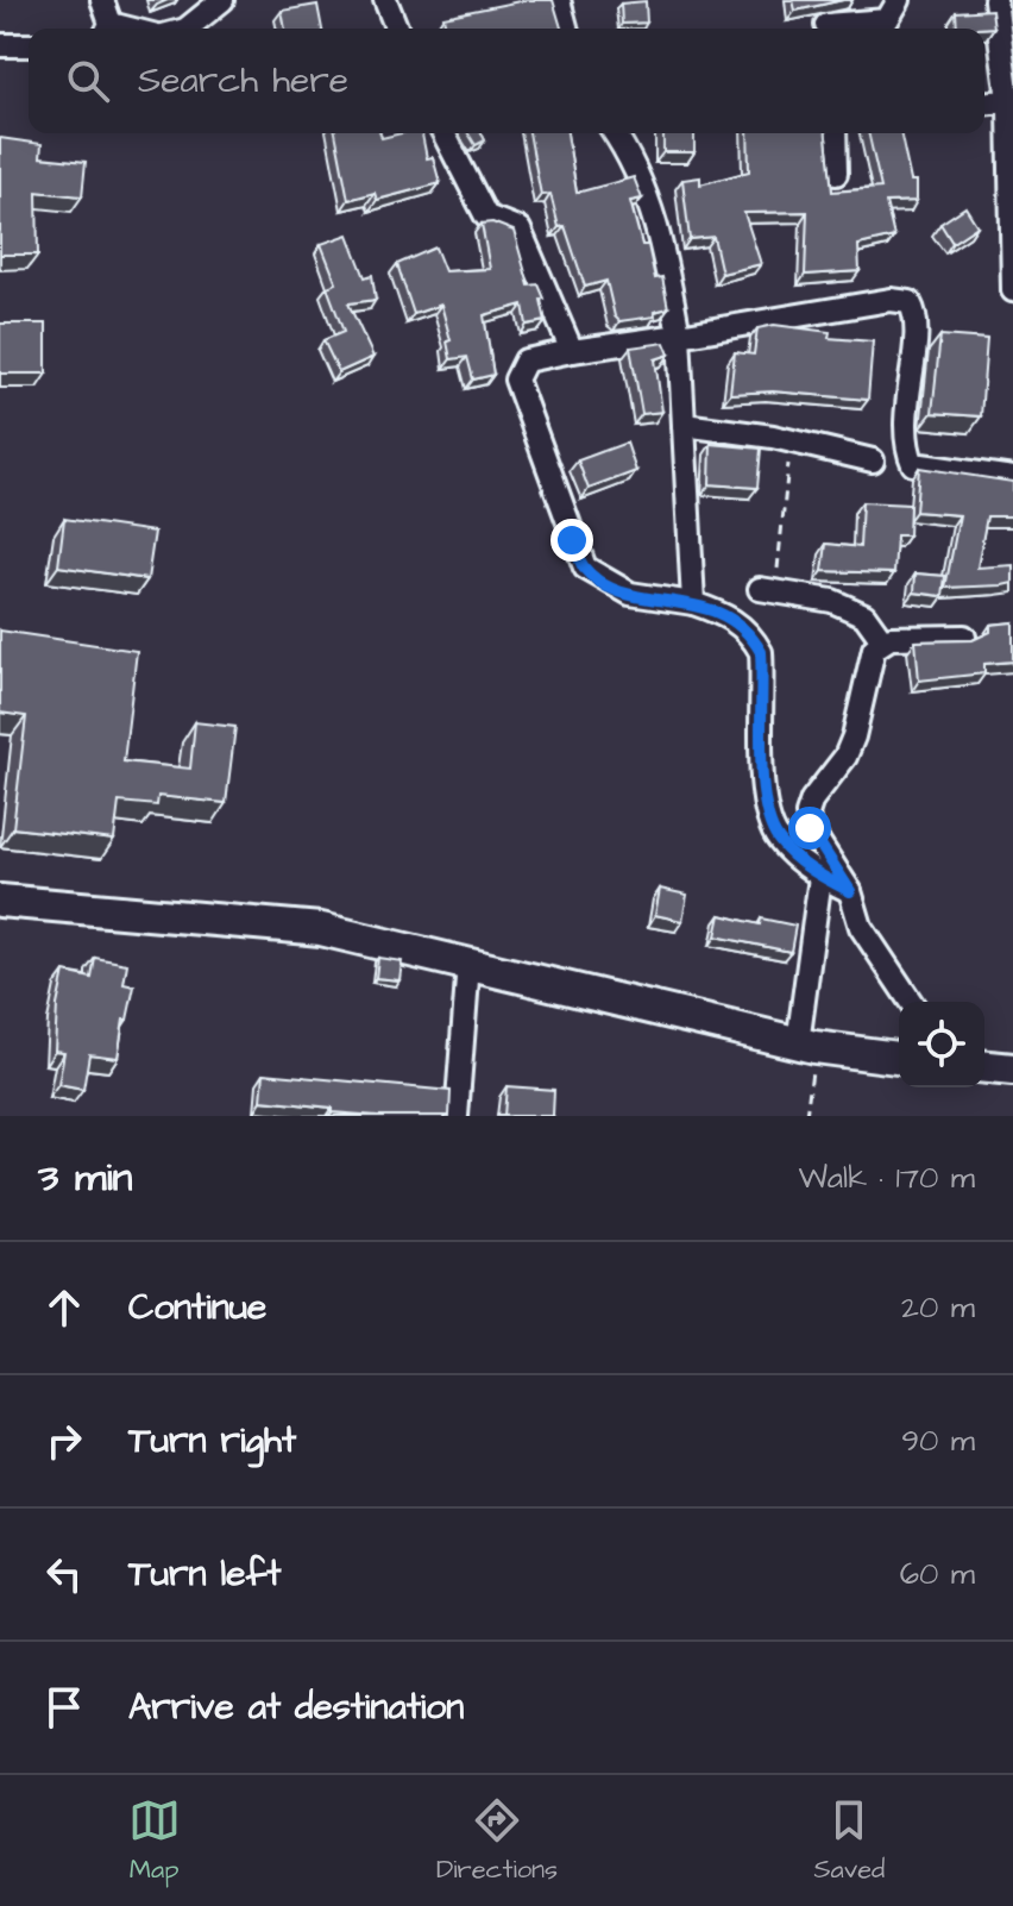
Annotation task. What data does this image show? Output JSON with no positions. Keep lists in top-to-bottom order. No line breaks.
{"page":{"search":"Search here","heading":["3 min","Walk · 170 m"],"list":[["Continue","20 m"],["Turn right","90 m"],["Turn left","60 m"],"Arrive at destination"],"nav":["Map","Directions","Saved"]}}
